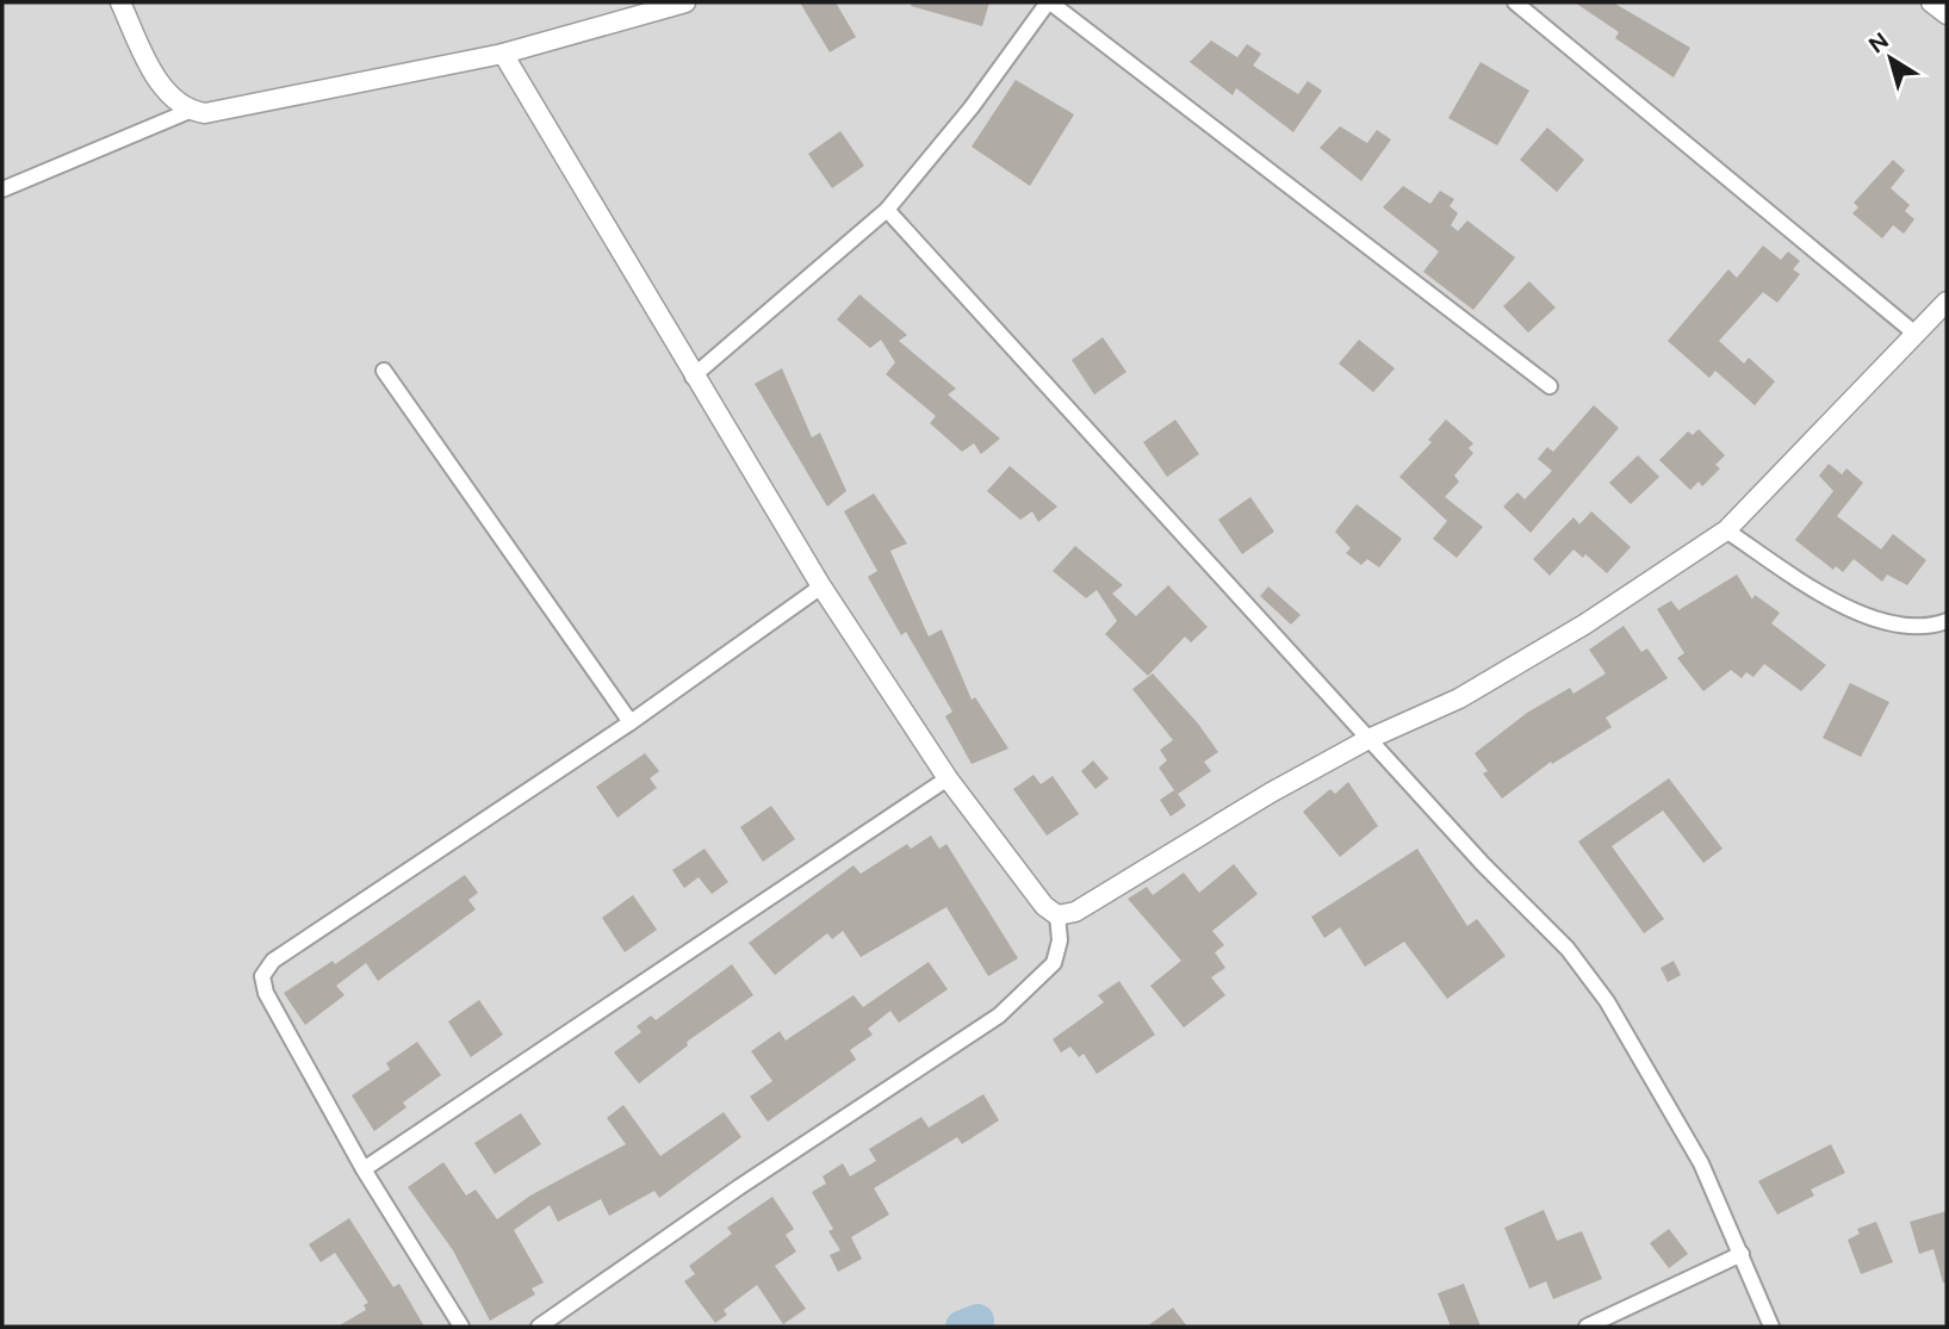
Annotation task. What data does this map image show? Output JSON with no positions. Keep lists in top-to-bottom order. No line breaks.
{"north":"top left"}
